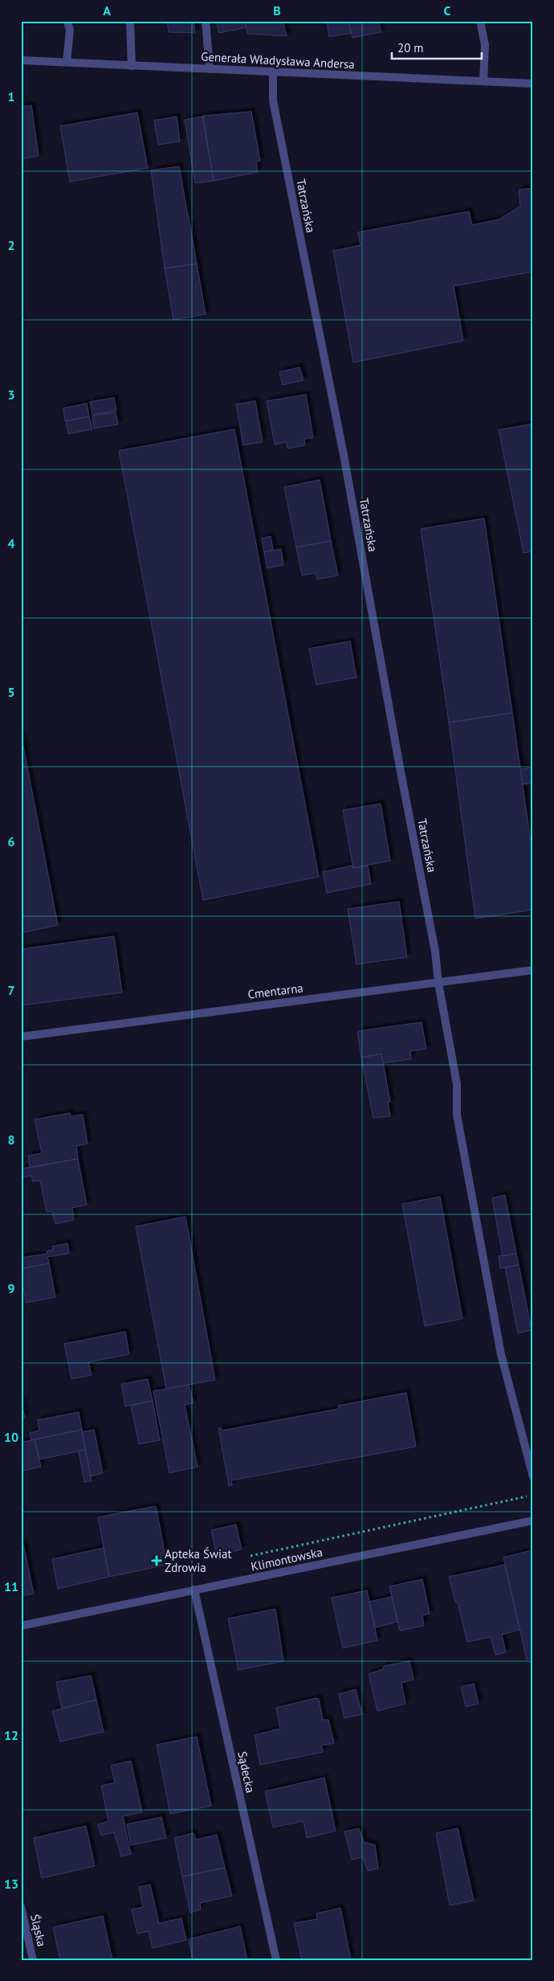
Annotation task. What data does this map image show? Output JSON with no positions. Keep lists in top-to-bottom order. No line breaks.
{"streets":{"street":["Generała Władysława Andersa","Tatrzańska","Cmentarna","Klimontowska","Sądecka","Śląska"]},"crossings":[["Generała Władysława Andersa","Tatrzańska"],["Tatrzańska","Cmentarna"],["Klimontowska","Sądecka"]],"places":{"health":["Apteka Świat Zdrowia"]},"scale_bar":"20 m","grid":{"columns":["A","B","C"],"rows":["1","2","3","4","5","6","7","8","9","10","11","12","13"]}}
